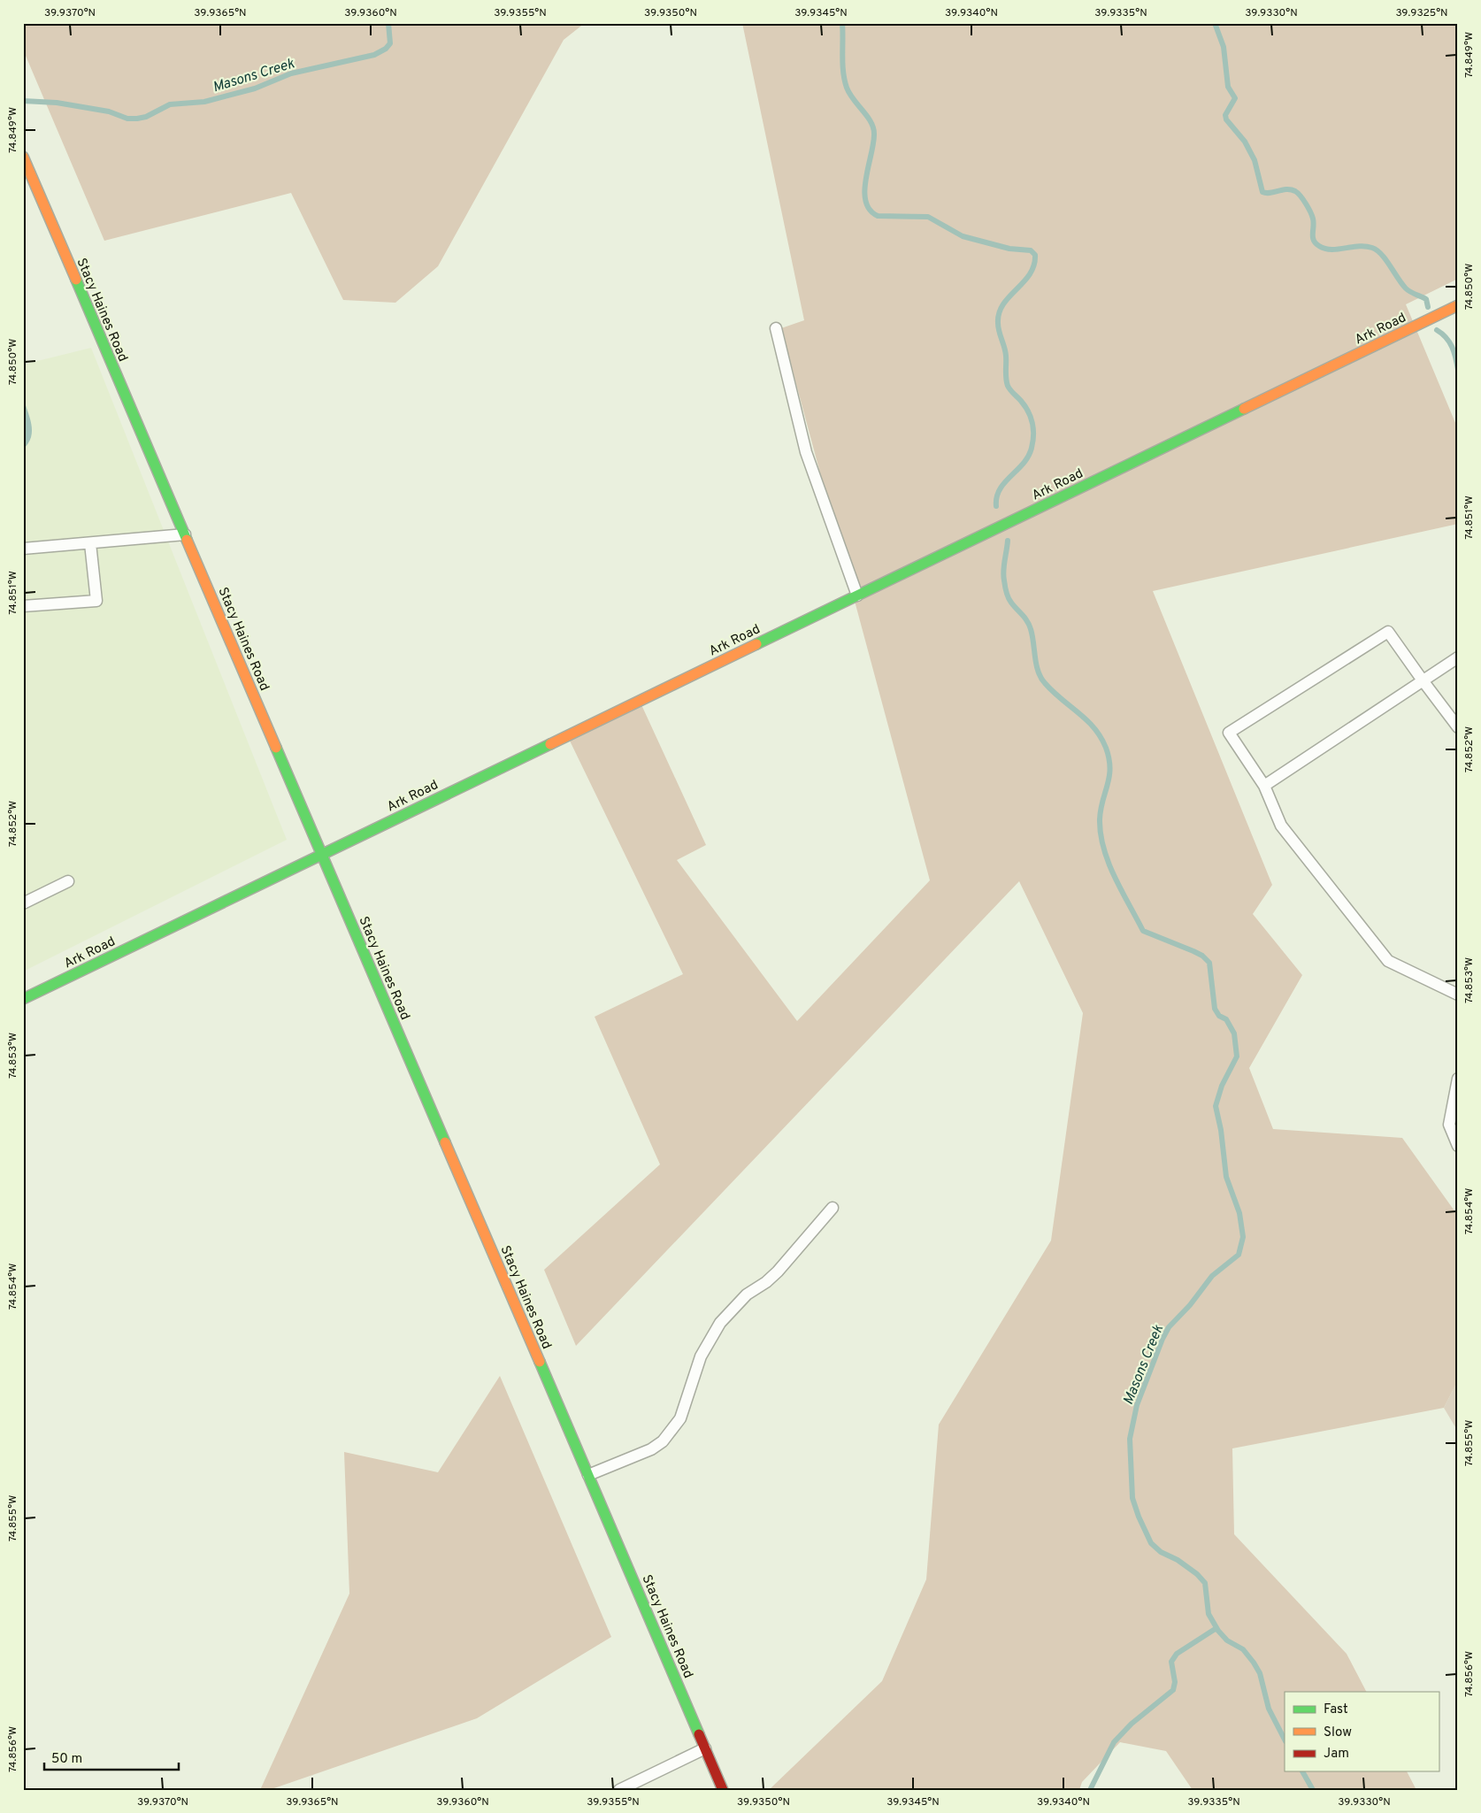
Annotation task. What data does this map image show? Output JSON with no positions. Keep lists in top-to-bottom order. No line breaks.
{"streets":{"street":["Stacy Haines Road","Ark Road"]},"crossings":[["Stacy Haines Road","Ark Road"]],"water":["Masons Creek"],"legend":["Fast","Slow","Jam"],"scale_bar":"50 m","coordinates":["39.9370°N","39.9365°N","39.9360°N","39.9355°N","39.9350°N","39.9345°N","39.9340°N","39.9335°N","39.9330°N","39.9325°N","74.849°W","74.850°W","74.851°W","74.852°W","74.853°W","74.854°W","74.855°W","74.856°W"]}
